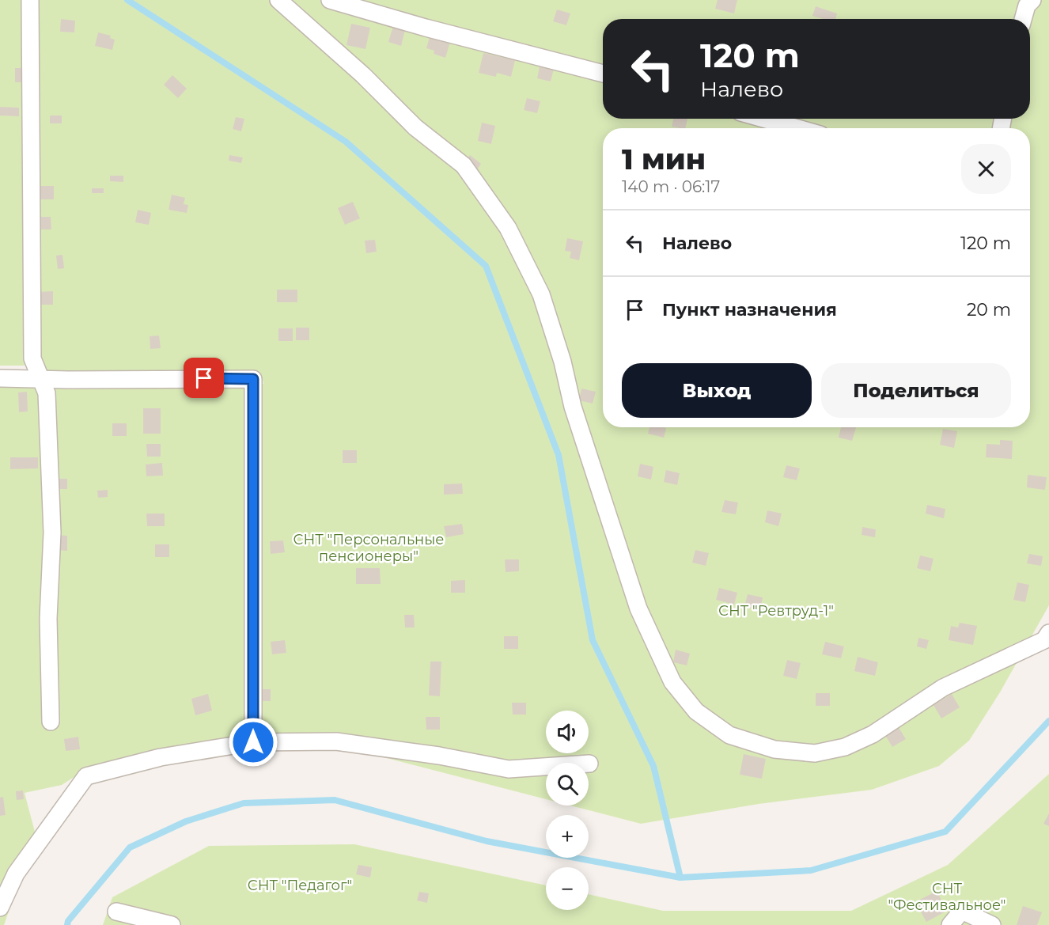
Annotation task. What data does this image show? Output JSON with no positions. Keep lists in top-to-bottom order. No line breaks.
{"parks":["СНТ \"Персональные пенсионеры\"","СНТ \"Ревтруд-1\"","СНТ \"Педагог\"","СНТ \"Фестивальное\""],"page":{"turn":["120 m","Налево"],"heading":["1 мин","140 m · 06:17"],"list":[{"name":"Налево","value":"120 m"},{"name":"Пункт назначения","value":"20 m"}],"buttons":["Выход","Поделиться"],"map_buttons":["+","−"]}}
